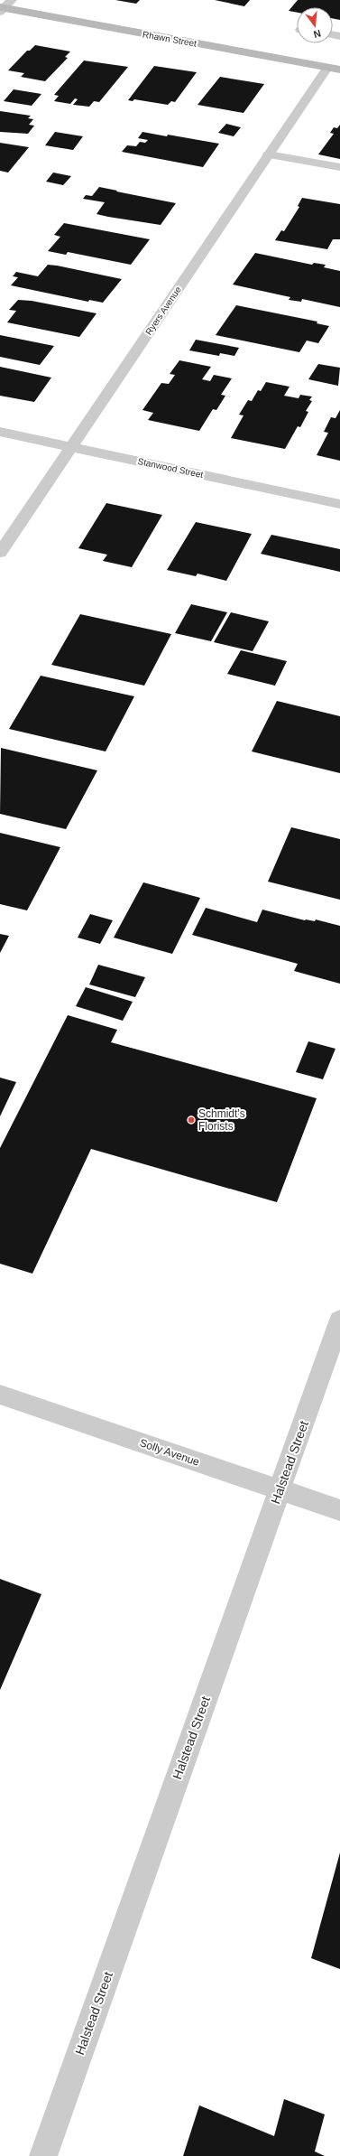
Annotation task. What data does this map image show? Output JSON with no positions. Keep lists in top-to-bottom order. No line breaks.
{"streets":{"main road":["Rhawn Street"],"street":["Ryers Avenue","Stanwood Street","Solly Avenue","Halstead Street"]},"crossings":[["Rhawn Street","Ryers Avenue"],["Ryers Avenue","Stanwood Street"],["Solly Avenue","Halstead Street"]],"places":["Schmidt's Florists"],"north":"bottom"}
